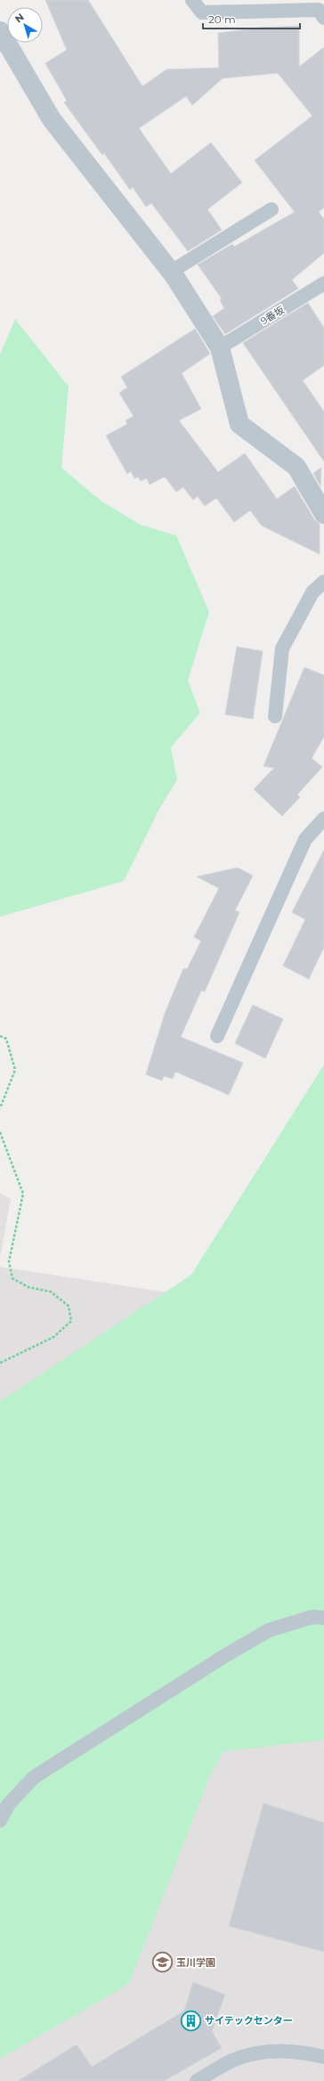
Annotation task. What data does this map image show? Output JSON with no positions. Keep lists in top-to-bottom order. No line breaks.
{"streets":{"lane":["9番坂"]},"places":{"school or university":["玉川学園"],"building":["サイテックセンター"]},"scale_bar":"20 m","north":"top left"}
